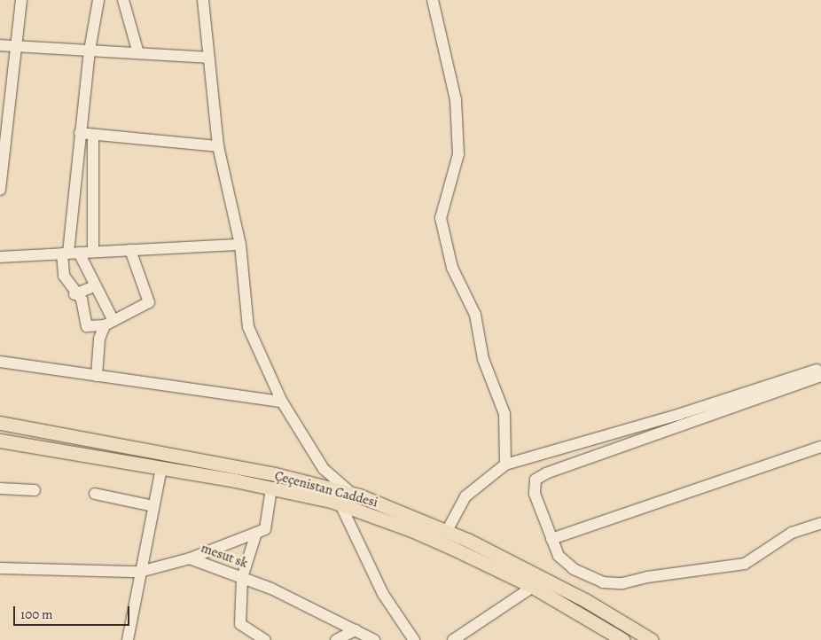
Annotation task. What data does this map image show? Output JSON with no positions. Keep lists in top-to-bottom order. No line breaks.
{"streets":{"main road":["Çeçenistan Caddesi"],"street":["mesut sk"]},"scale_bar":"100 m"}
